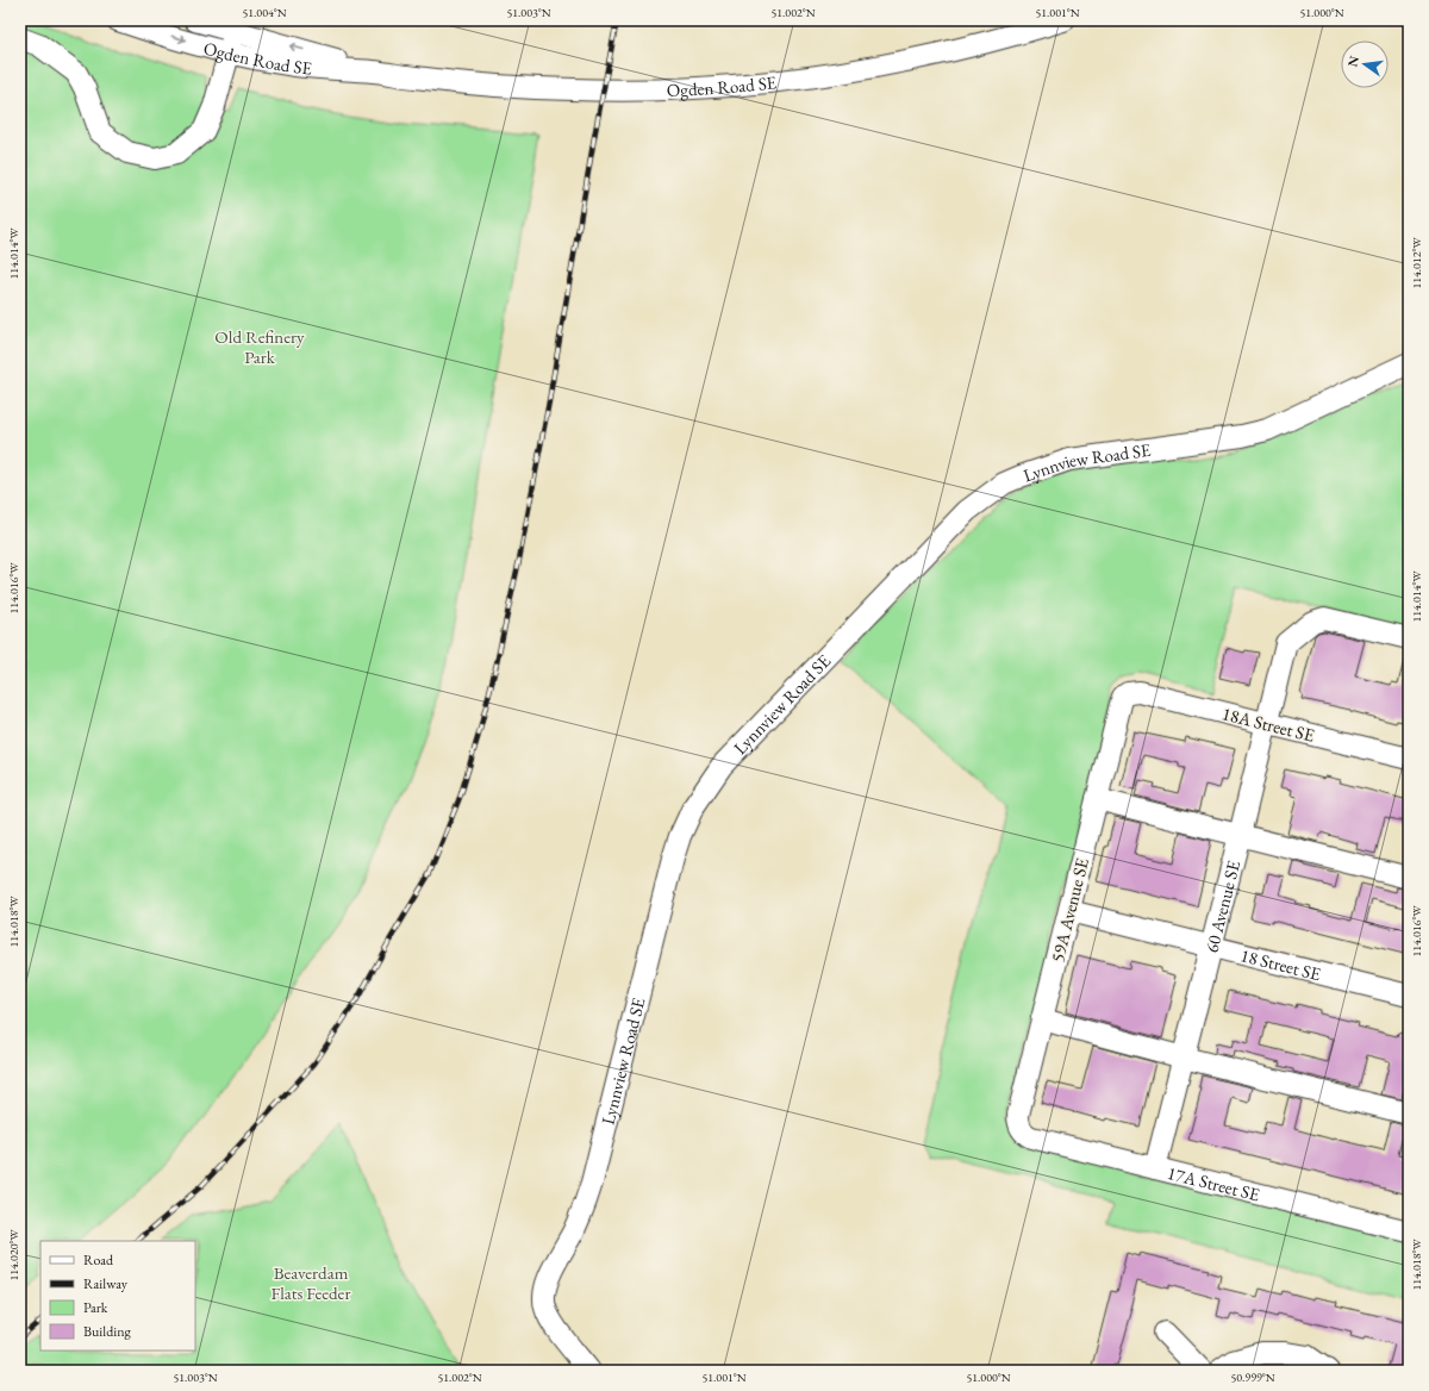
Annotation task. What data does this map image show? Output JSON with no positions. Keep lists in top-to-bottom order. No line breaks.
{"streets":{"street":["Ogden Road SE","Lynnview Road SE","18A Street SE","60 Avenue SE","59A Avenue SE","18 Street SE","17A Street SE"]},"crossings":[["18A Street SE","60 Avenue SE"],["18A Street SE","59A Avenue SE"],["60 Avenue SE","18 Street SE"],["60 Avenue SE","17A Street SE"],["59A Avenue SE","18 Street SE"],["59A Avenue SE","17A Street SE"]],"parks":["Old Refinery Park","Beaverdam Flats Feeder"],"legend":["Road","Railway","Park","Building"],"north":"left","coordinates":["51.004°N","51.003°N","51.002°N","51.001°N","51.000°N","114.014°W","114.012°W","114.016°W","114.018°W","114.020°W","50.999°N"]}
